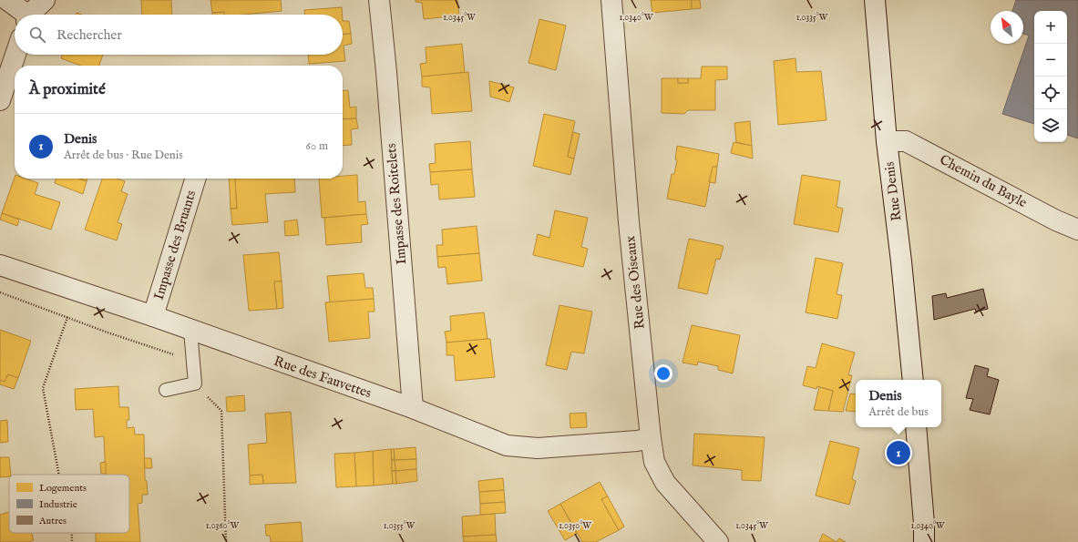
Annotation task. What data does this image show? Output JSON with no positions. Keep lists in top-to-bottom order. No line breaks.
{"streets":{"street":["Chemin du Bayle","Rue Denis","Impasse des Roitelets","Impasse des Bruants","Rue des Oiseaux","Rue des Fauvettes"]},"crossings":[["Chemin du Bayle","Rue Denis"],["Impasse des Roitelets","Rue des Fauvettes"],["Impasse des Bruants","Rue des Fauvettes"],["Rue des Oiseaux","Rue des Fauvettes"]],"legend":["Logements","Industrie","Autres"],"north":"top left","page":{"map_buttons":["+","−"],"search":"Rechercher","heading":"À proximité","list":[{"mark":"1","name":"Denis","note":"Arrêt de bus · Rue Denis","value":"60 m"}],"popup":["Denis","Arrêt de bus"],"pins":"1"},"coordinates":["1.0345°W","1.0340°W","1.0335°W","1.0360°W","1.0355°W","1.0350°W"]}
